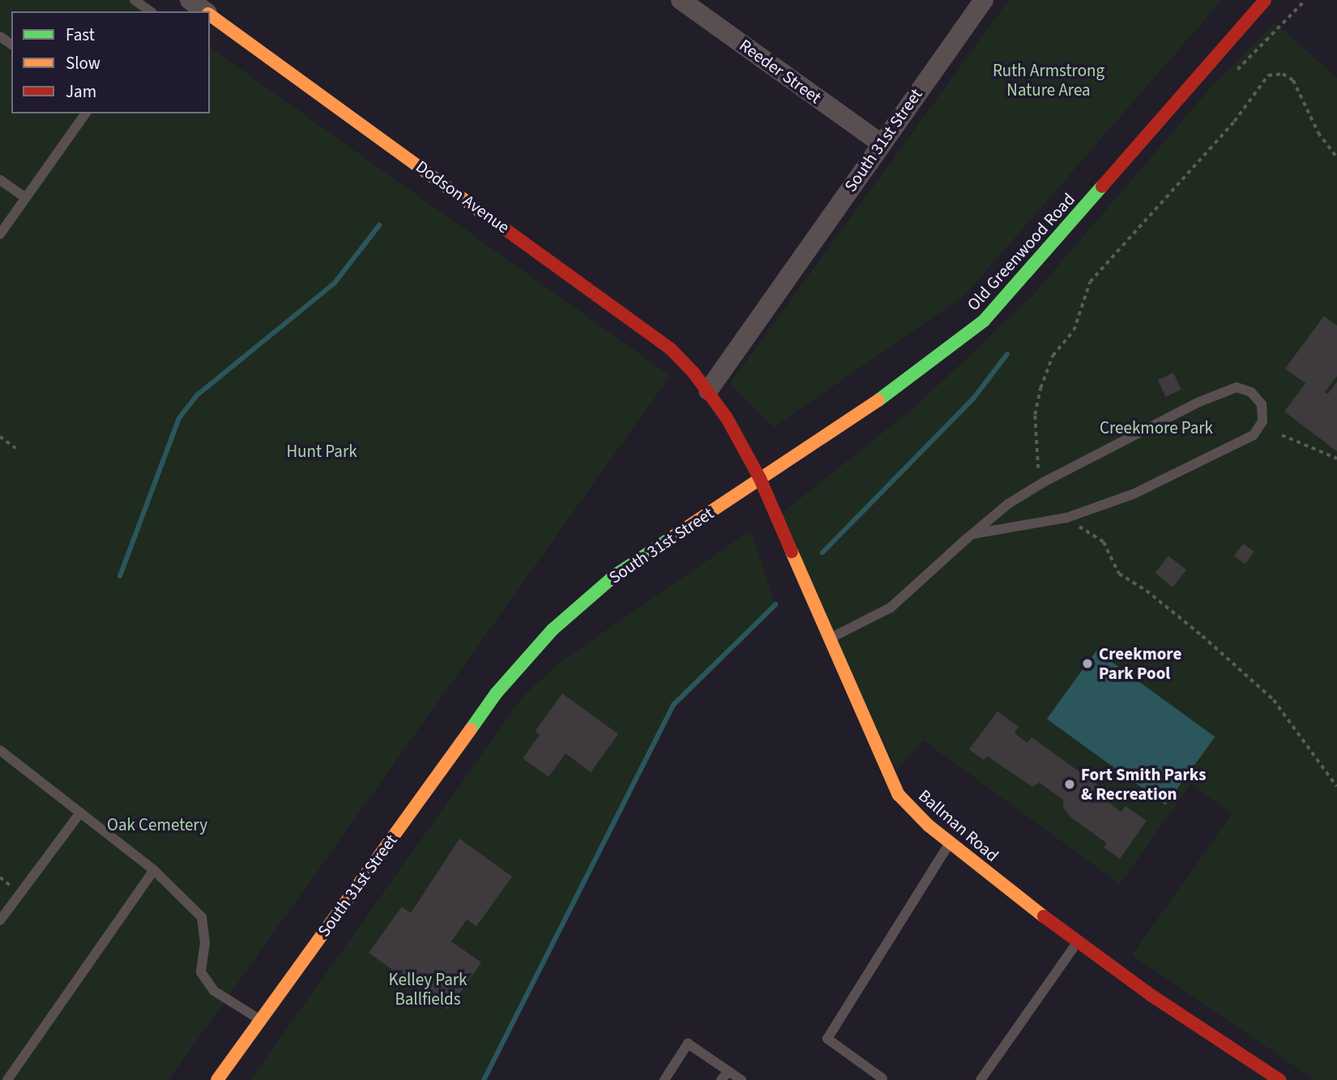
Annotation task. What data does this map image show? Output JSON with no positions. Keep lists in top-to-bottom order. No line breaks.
{"streets":{"street":["Reeder Street","South 31st Street","Dodson Avenue","Old Greenwood Road","Ballman Road"]},"crossings":[["Reeder Street","South 31st Street"],["South 31st Street","Dodson Avenue"],["South 31st Street","Old Greenwood Road"],["South 31st Street","Ballman Road"],["Old Greenwood Road","Ballman Road"]],"parks":["Ruth Armstrong Nature Area","Creekmore Park","Hunt Park","Oak Cemetery","Kelley Park Ballfields"],"places":["Creekmore Park Pool","Fort Smith Parks & Recreation"],"legend":["Fast","Slow","Jam"]}
